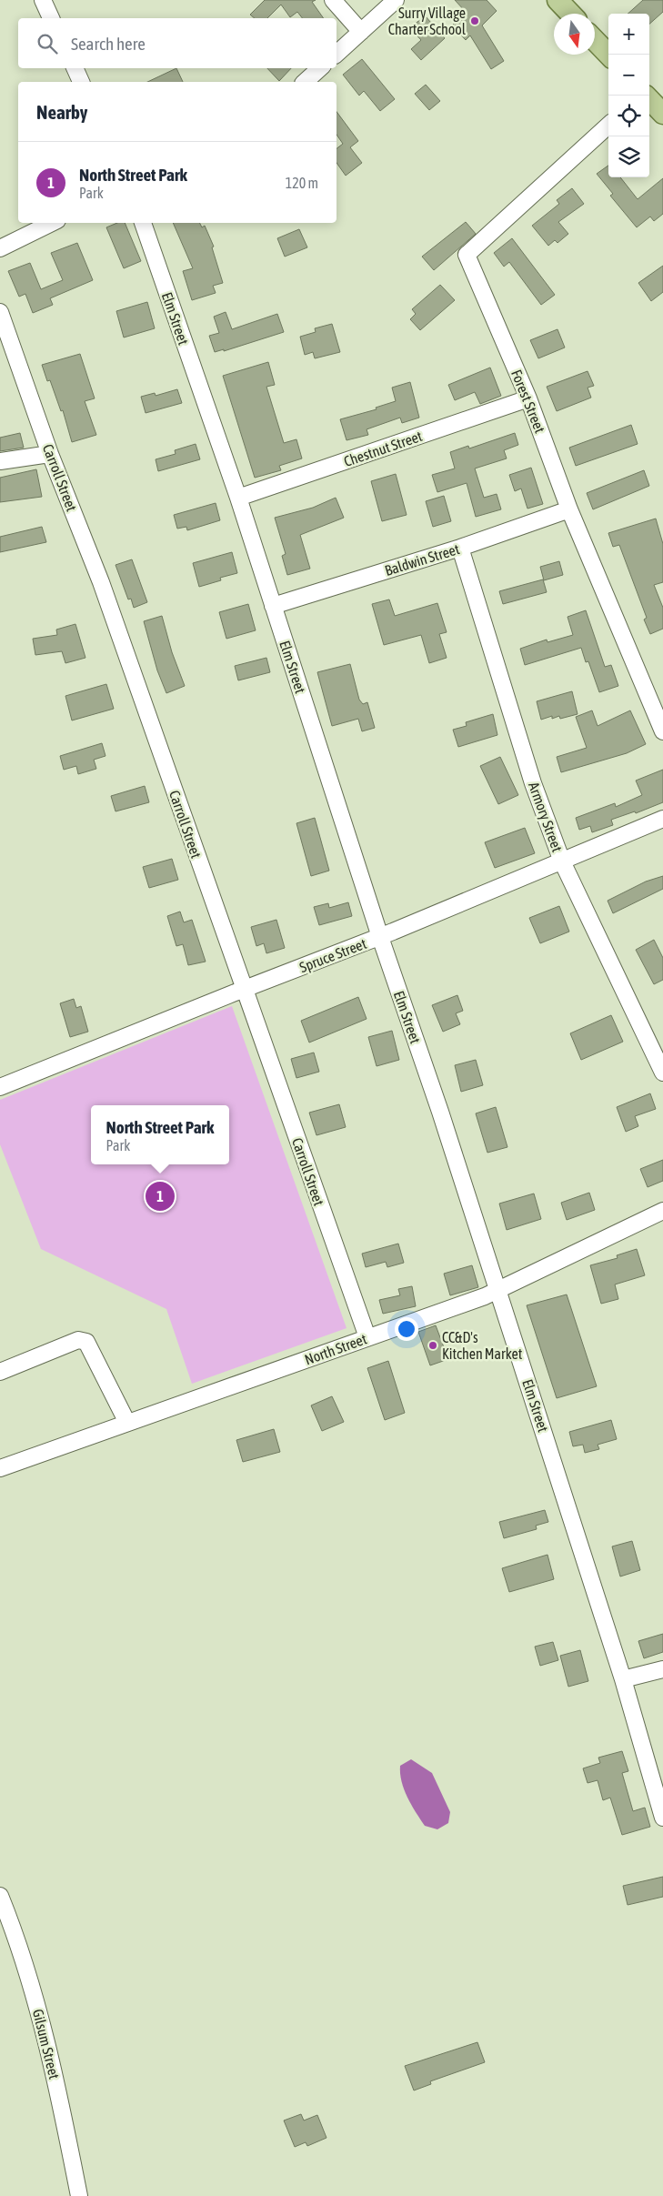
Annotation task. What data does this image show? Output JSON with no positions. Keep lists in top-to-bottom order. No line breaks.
{"streets":{"street":["Elm Street","Forest Street","Chestnut Street","Carroll Street","Baldwin Street","Armory Street","Spruce Street","North Street","Gilsum Street"]},"crossings":[["Elm Street","Chestnut Street"],["Elm Street","Baldwin Street"],["Elm Street","Spruce Street"],["Elm Street","North Street"],["Forest Street","Chestnut Street"],["Forest Street","Baldwin Street"],["Carroll Street","Spruce Street"],["Carroll Street","North Street"],["Baldwin Street","Armory Street"],["Armory Street","Spruce Street"]],"places":["Surry Village Charter School","CC&D's Kitchen Market"],"north":"bottom","page":{"map_buttons":["+","−"],"search":"Search here","heading":"Nearby","list":[{"mark":"1","name":"North Street Park","note":"Park","value":"120 m"}],"popup":["North Street Park","Park"],"pins":"1"}}
